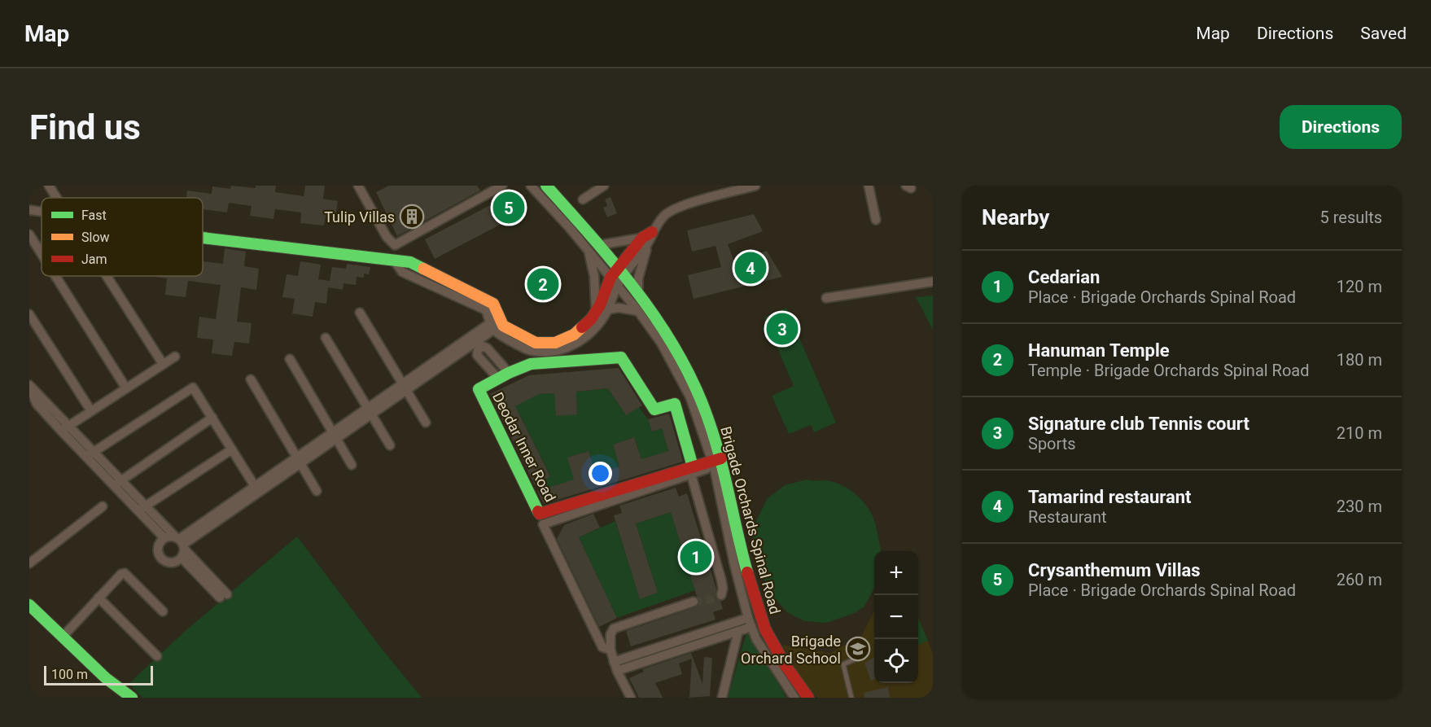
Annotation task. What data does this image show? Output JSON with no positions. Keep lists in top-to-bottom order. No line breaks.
{"streets":{"street":["Deodar Inner Road","Brigade Orchards Spinal Road"]},"places":{"building":["Tulip Villas"],"school or university":["Brigade Orchard School"]},"legend":["Fast","Slow","Jam"],"scale_bar":"100 m","page":{"header":"Map","nav":["Map","Directions","Saved"],"buttons":"Directions","title":"Find us","heading":["Nearby","5 results"],"pins":["5","4","2","3","1"],"list":[{"mark":"1","name":"Cedarian","note":"Place · Brigade Orchards Spinal Road","value":"120 m"},{"mark":"2","name":"Hanuman Temple","note":"Temple · Brigade Orchards Spinal Road","value":"180 m"},{"mark":"3","name":"Signature club Tennis court","note":"Sports","value":"210 m"},{"mark":"4","name":"Tamarind restaurant","note":"Restaurant","value":"230 m"},{"mark":"5","name":"Crysanthemum Villas","note":"Place · Brigade Orchards Spinal Road","value":"260 m"}],"map_buttons":["+","−"],"scale":"100 m"}}
